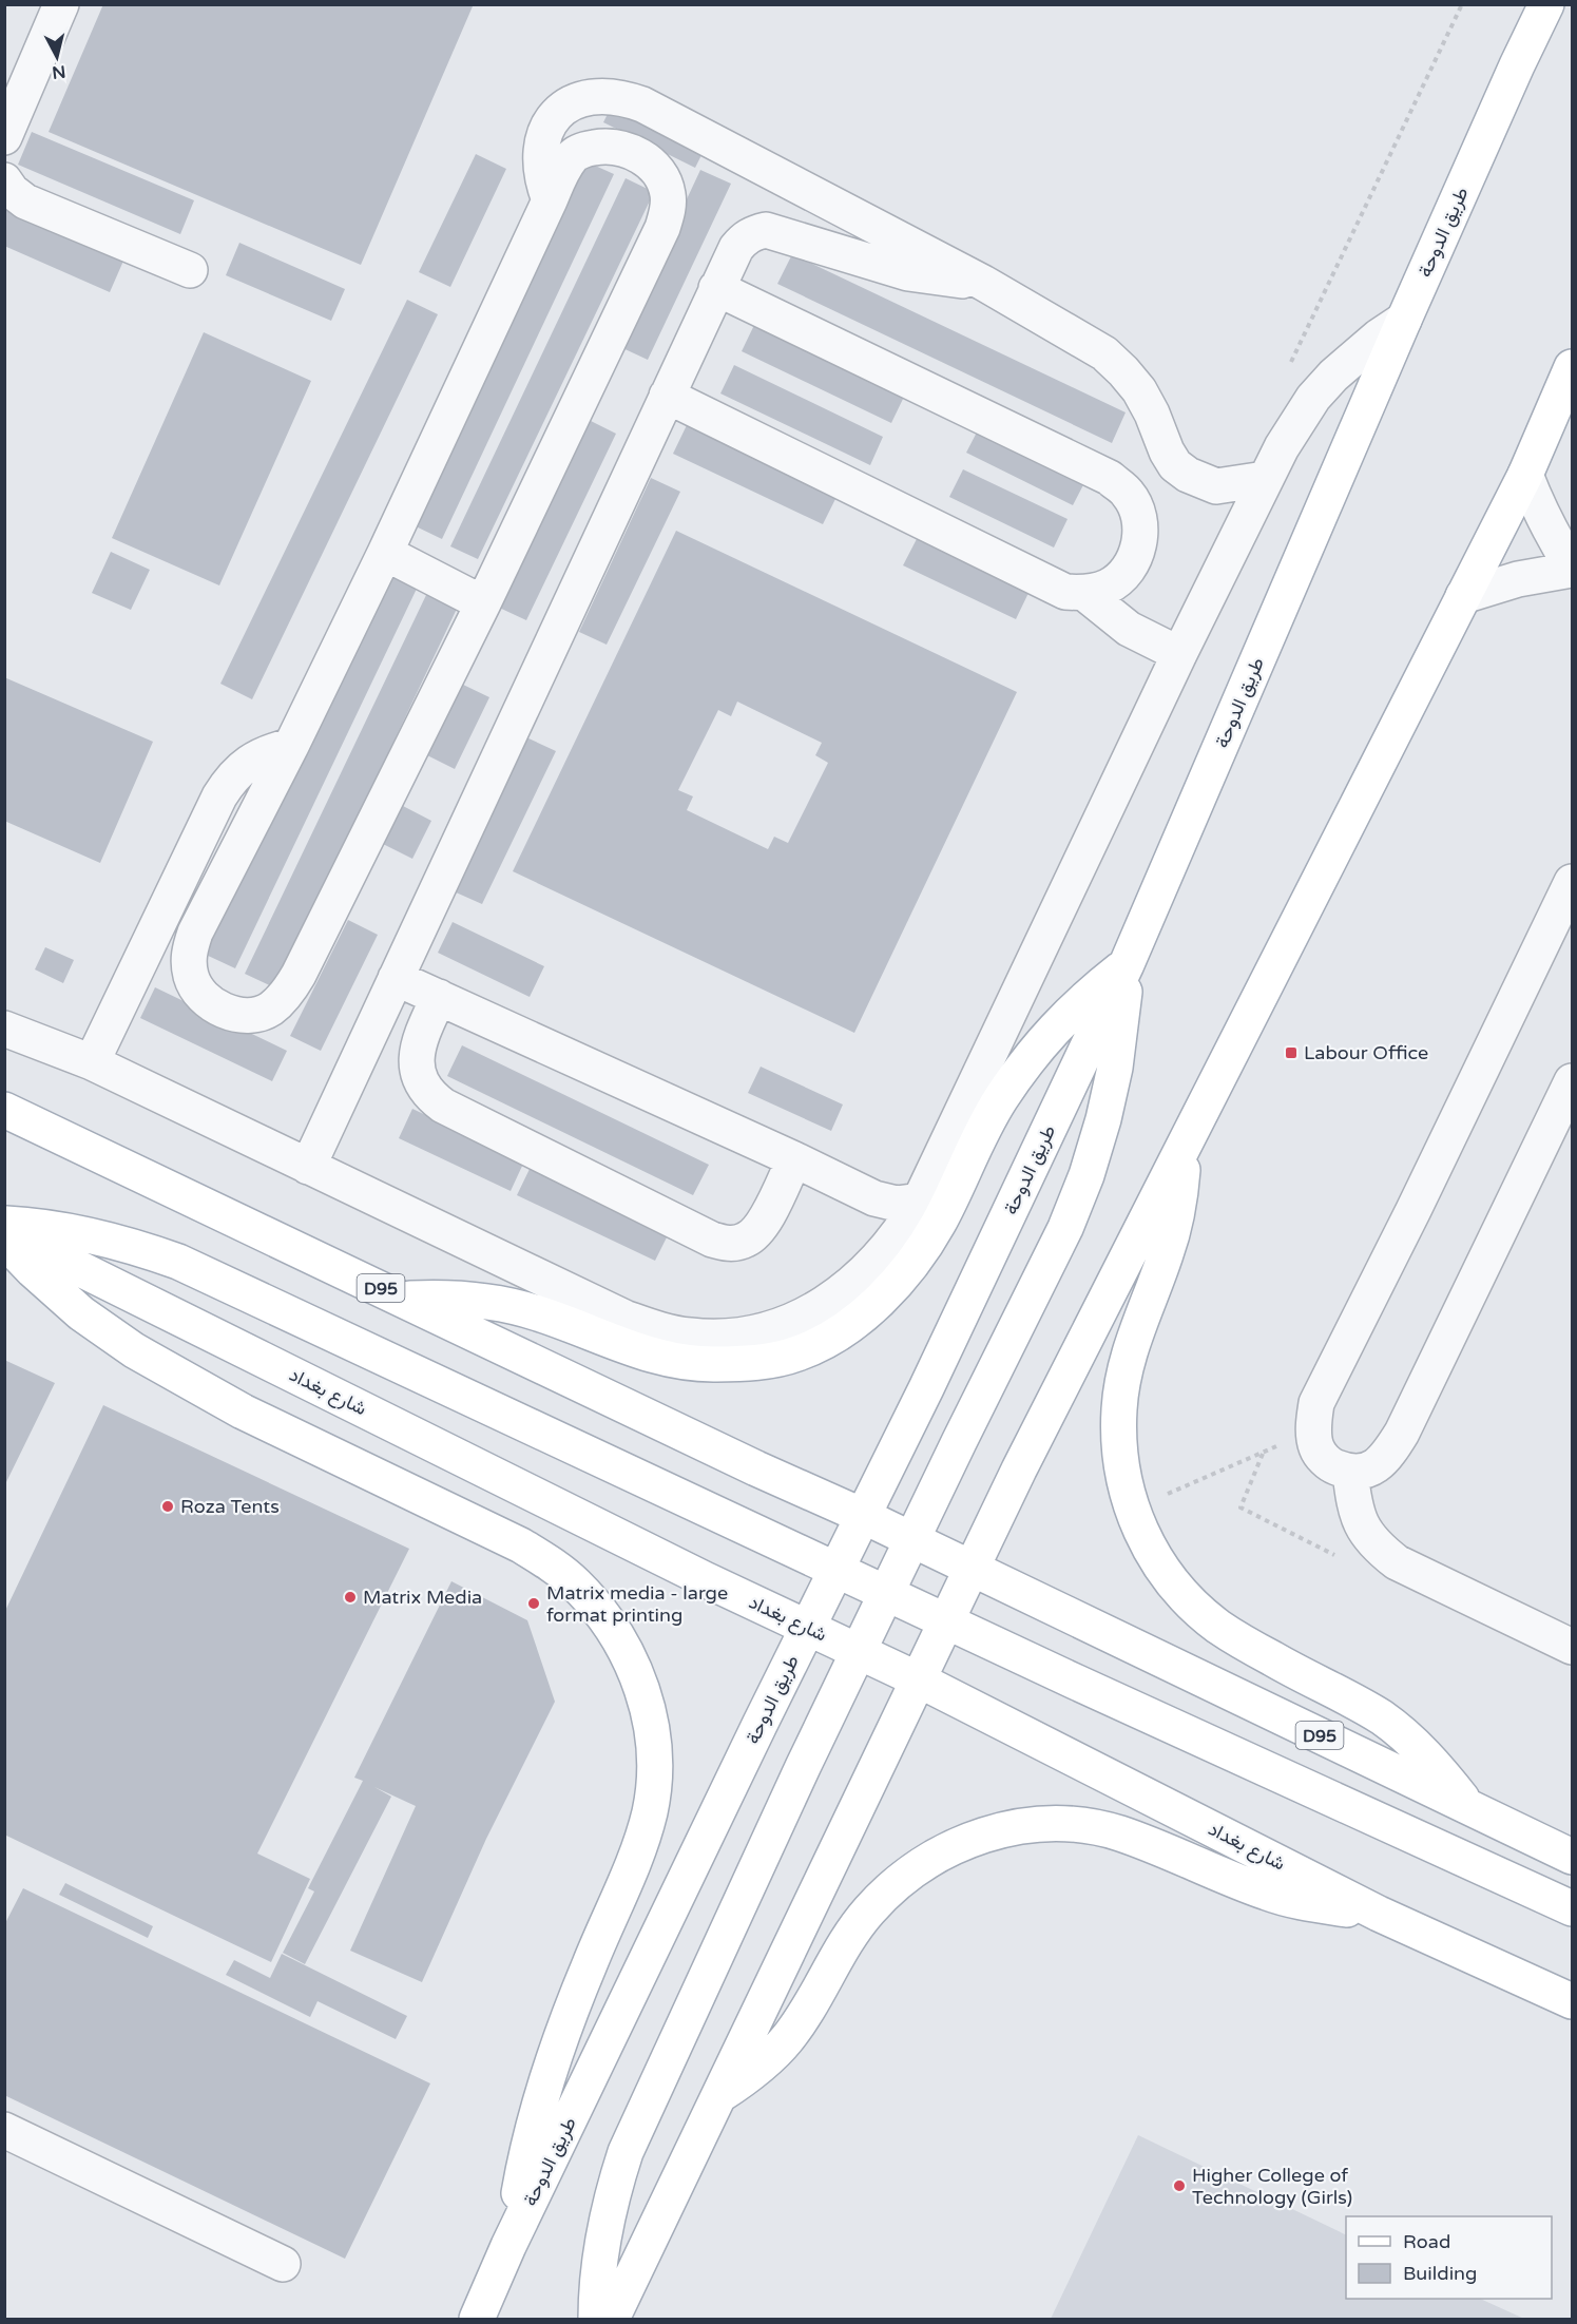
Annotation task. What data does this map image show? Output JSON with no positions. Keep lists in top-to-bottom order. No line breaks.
{"streets":{"main road":["طريق الدوحة","D95","شارع بغداد"]},"crossings":[["طريق الدوحة","D95"],["طريق الدوحة","شارع بغداد"]],"places":{"transit":["Labour Office"],"other":["Roza Tents","Matrix Media","Matrix media - large format printing","Higher College of Technology (Girls)"]},"legend":["Road","Building"],"north":"bottom"}
